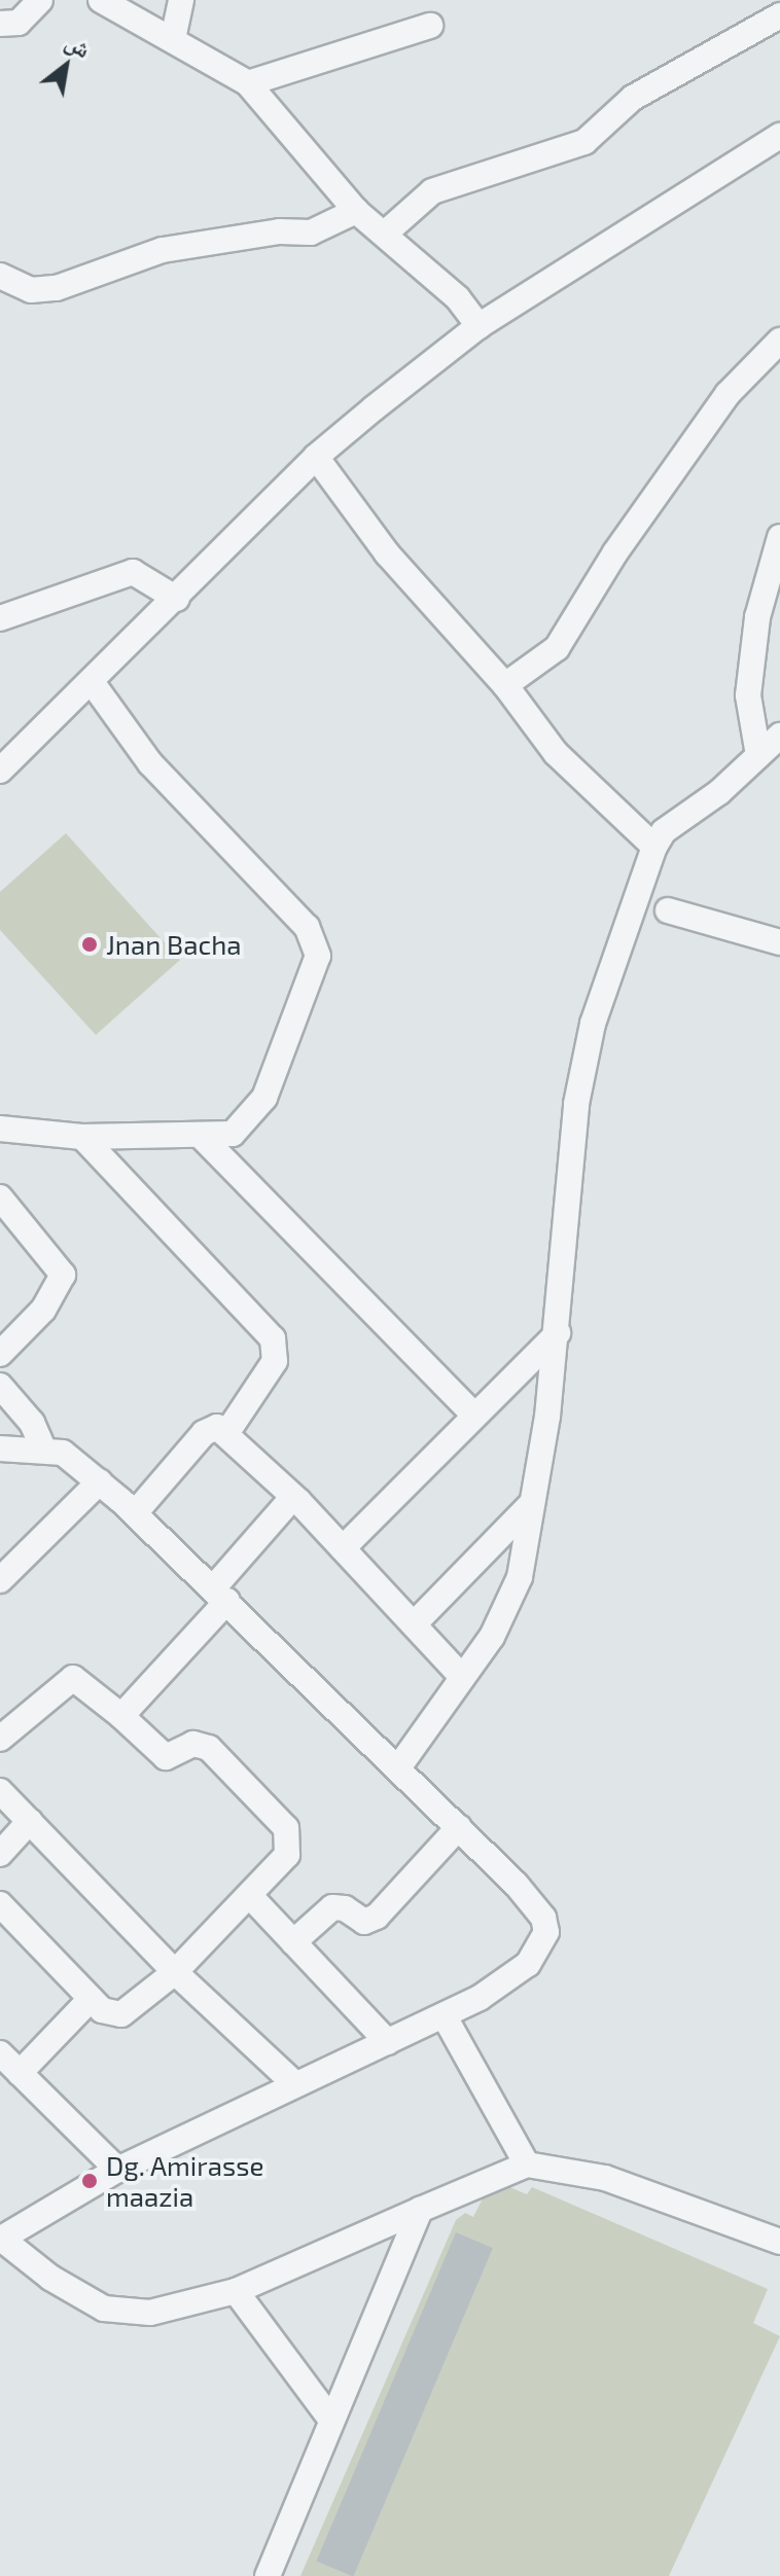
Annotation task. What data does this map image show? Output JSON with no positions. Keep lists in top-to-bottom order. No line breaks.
{"places":["Jnan Bacha","Dg. Amirasse maazia"],"north":"top right"}
